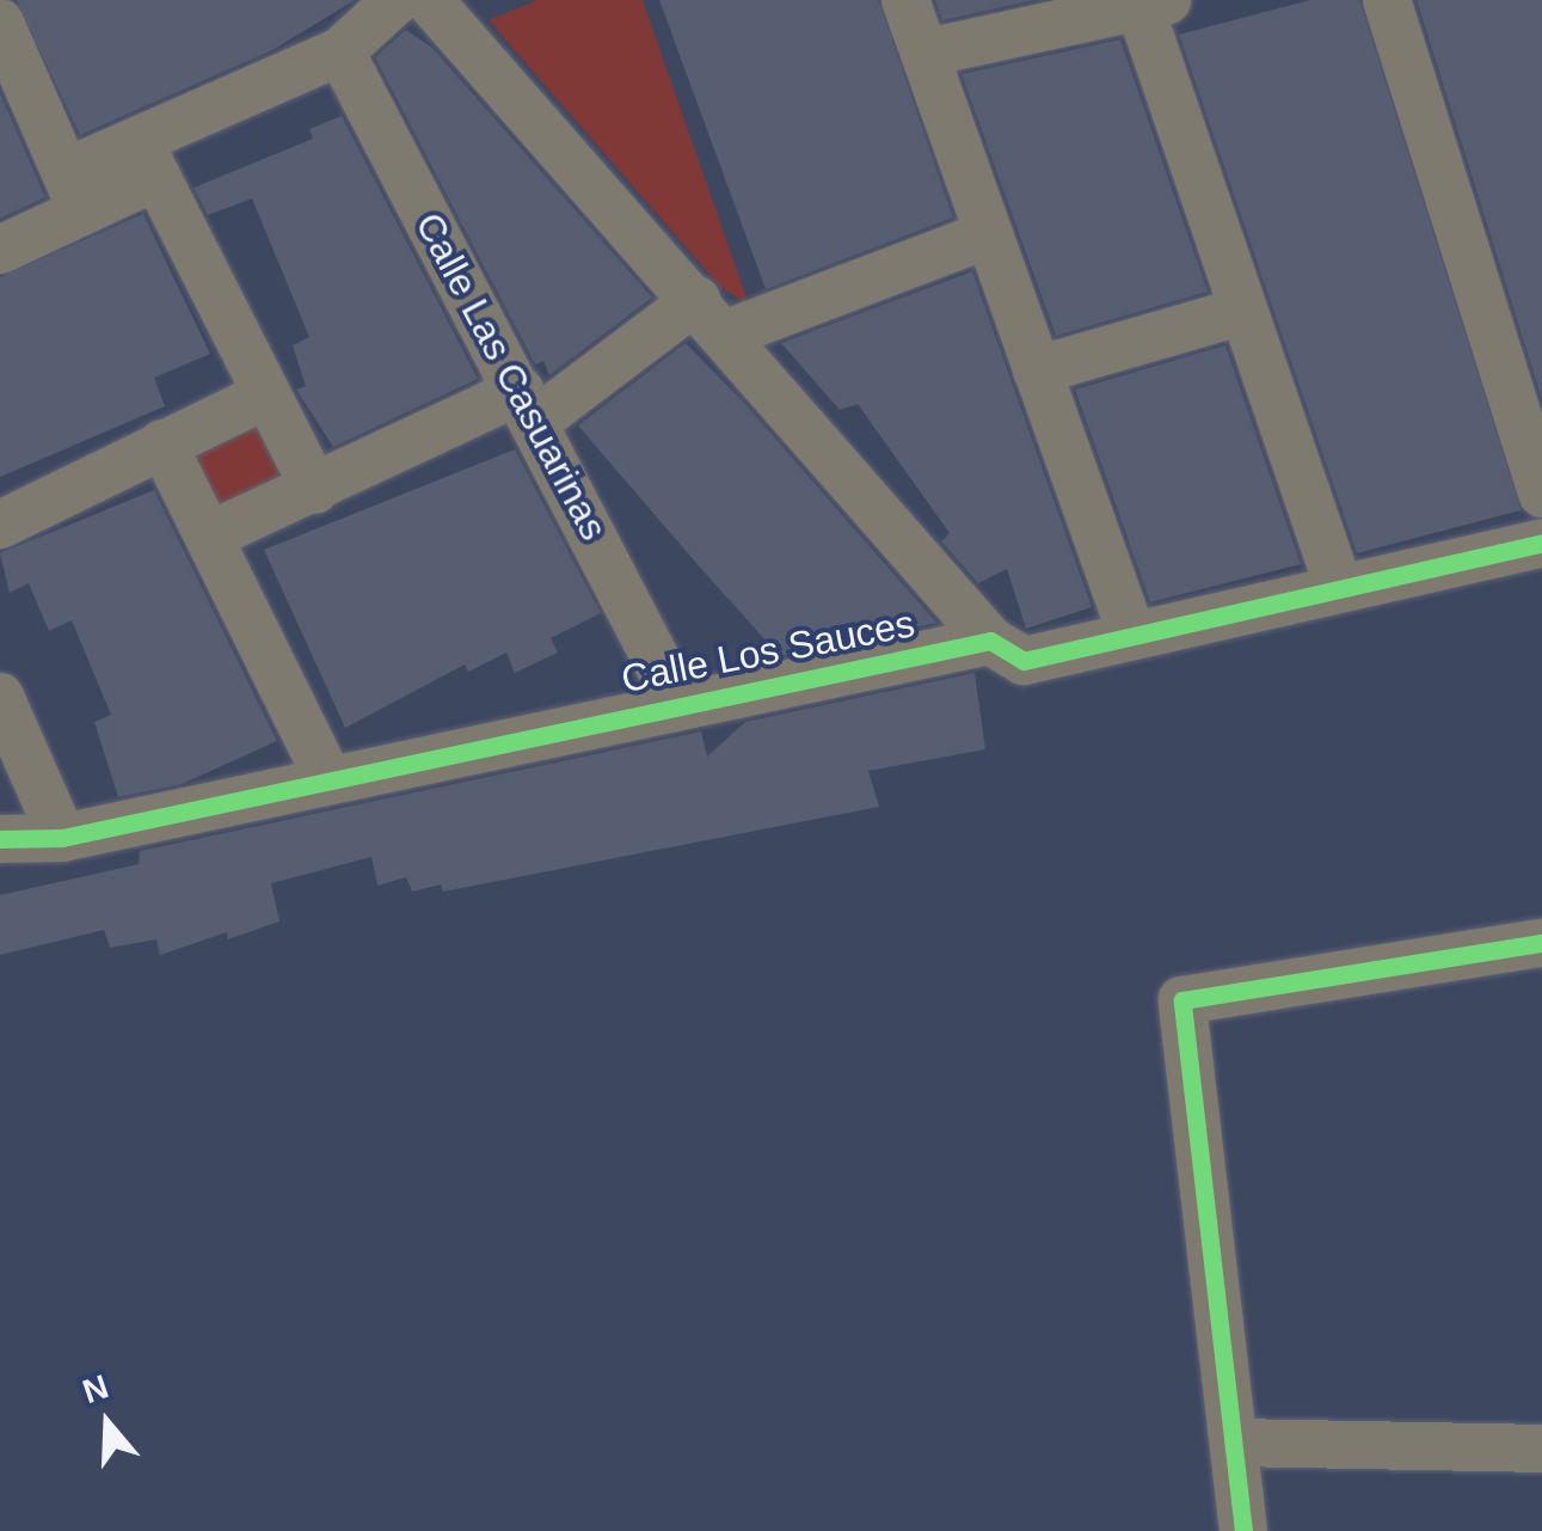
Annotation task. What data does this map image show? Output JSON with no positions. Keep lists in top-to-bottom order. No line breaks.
{"streets":{"street":["Calle Las Casuarinas","Calle Los Sauces"]},"crossings":[["Calle Las Casuarinas","Calle Los Sauces"]],"north":"top"}
